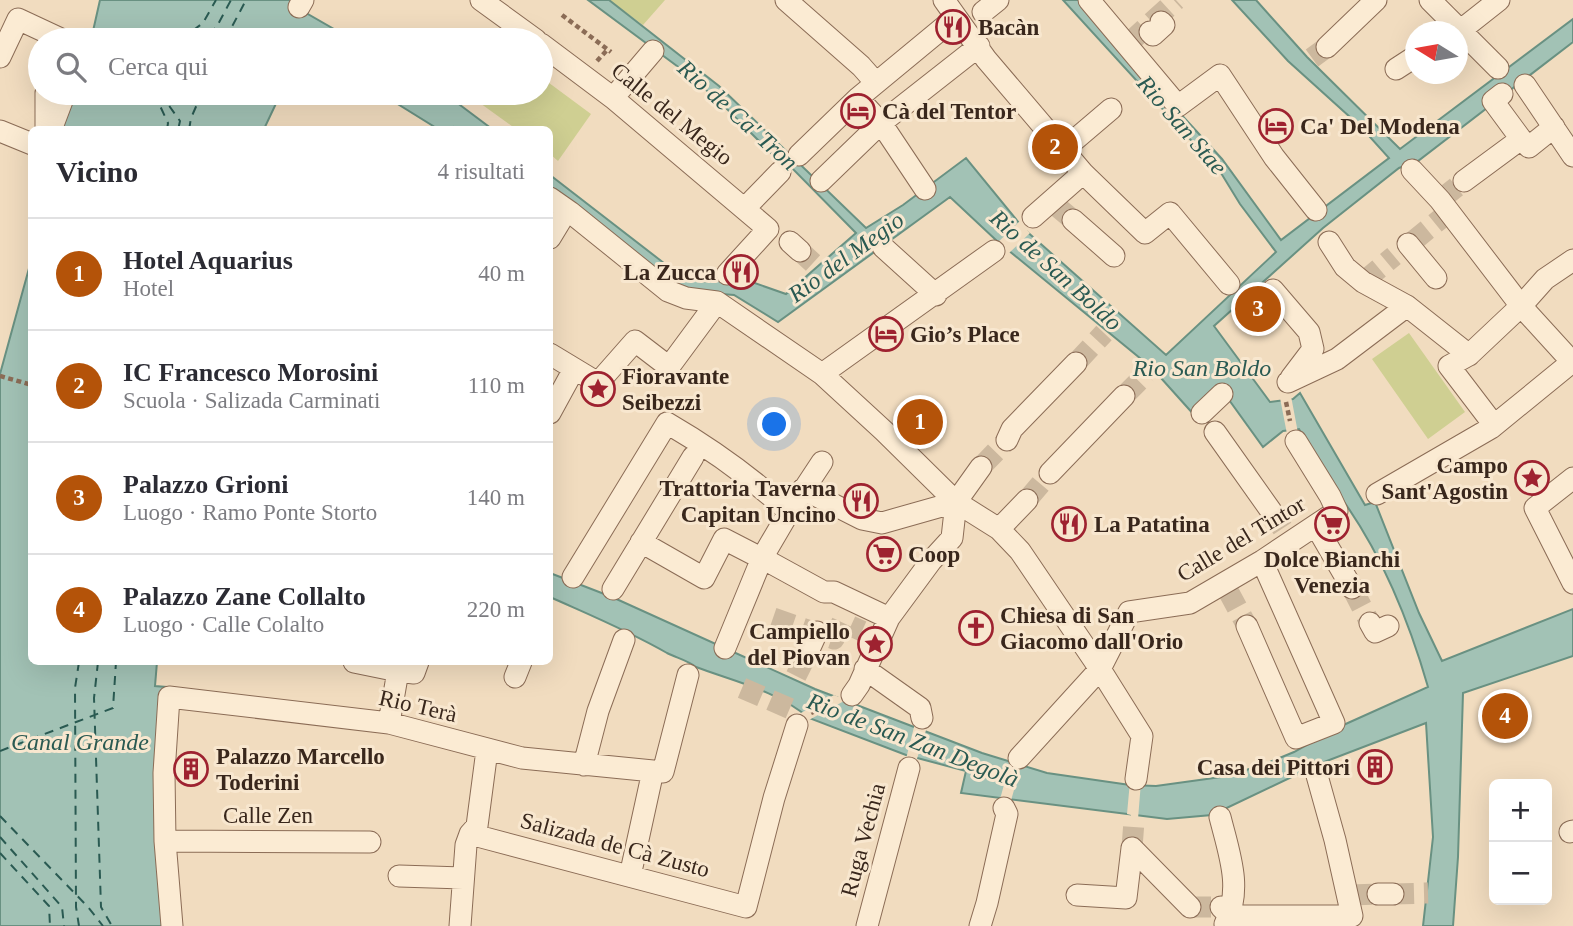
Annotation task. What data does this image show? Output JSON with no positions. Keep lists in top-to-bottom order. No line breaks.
{"streets":{"street":["Calle del Megio","Calle del Tintor","Rio Terà","Calle Zen","Ruga Vechia","Salizada de Cà Zusto"]},"crossings":[["Rio Terà","Calle Zen"]],"water":["Rio de Ca' Tron","Rio San Stae","Rio del Megio","Rio de San Boldo","Rio San Boldo","Rio de San Zan Degolà","Canal Grande"],"places":{"restaurant":["Bacàn","La Zucca","Trattoria Taverna Capitan Uncino","La Patatina"],"hotel":["Cà del Tentor","Ca' Del Modena","Gio’s Place"],"place":["Fioravante Seibezzi","Campo Sant'Agostin","Campiello del Piovan"],"supermarket":["Dolce Bianchi Venezia","Coop"],"church":["Chiesa di San Giacomo dall'Orio"],"building":["Casa dei Pittori","Palazzo Marcello Toderini"]},"north":"left","page":{"search":"Cerca qui","pins":["2","3","1","4"],"heading":["Vicino","4 risultati"],"list":[{"mark":"1","name":"Hotel Aquarius","note":"Hotel","value":"40 m"},{"mark":"2","name":"IC Francesco Morosini","note":"Scuola · Salizada Carminati","value":"110 m"},{"mark":"3","name":"Palazzo Grioni","note":"Luogo · Ramo Ponte Storto","value":"140 m"},{"mark":"4","name":"Palazzo Zane Collalto","note":"Luogo · Calle Colalto","value":"220 m"}],"map_buttons":["+","−"]}}
